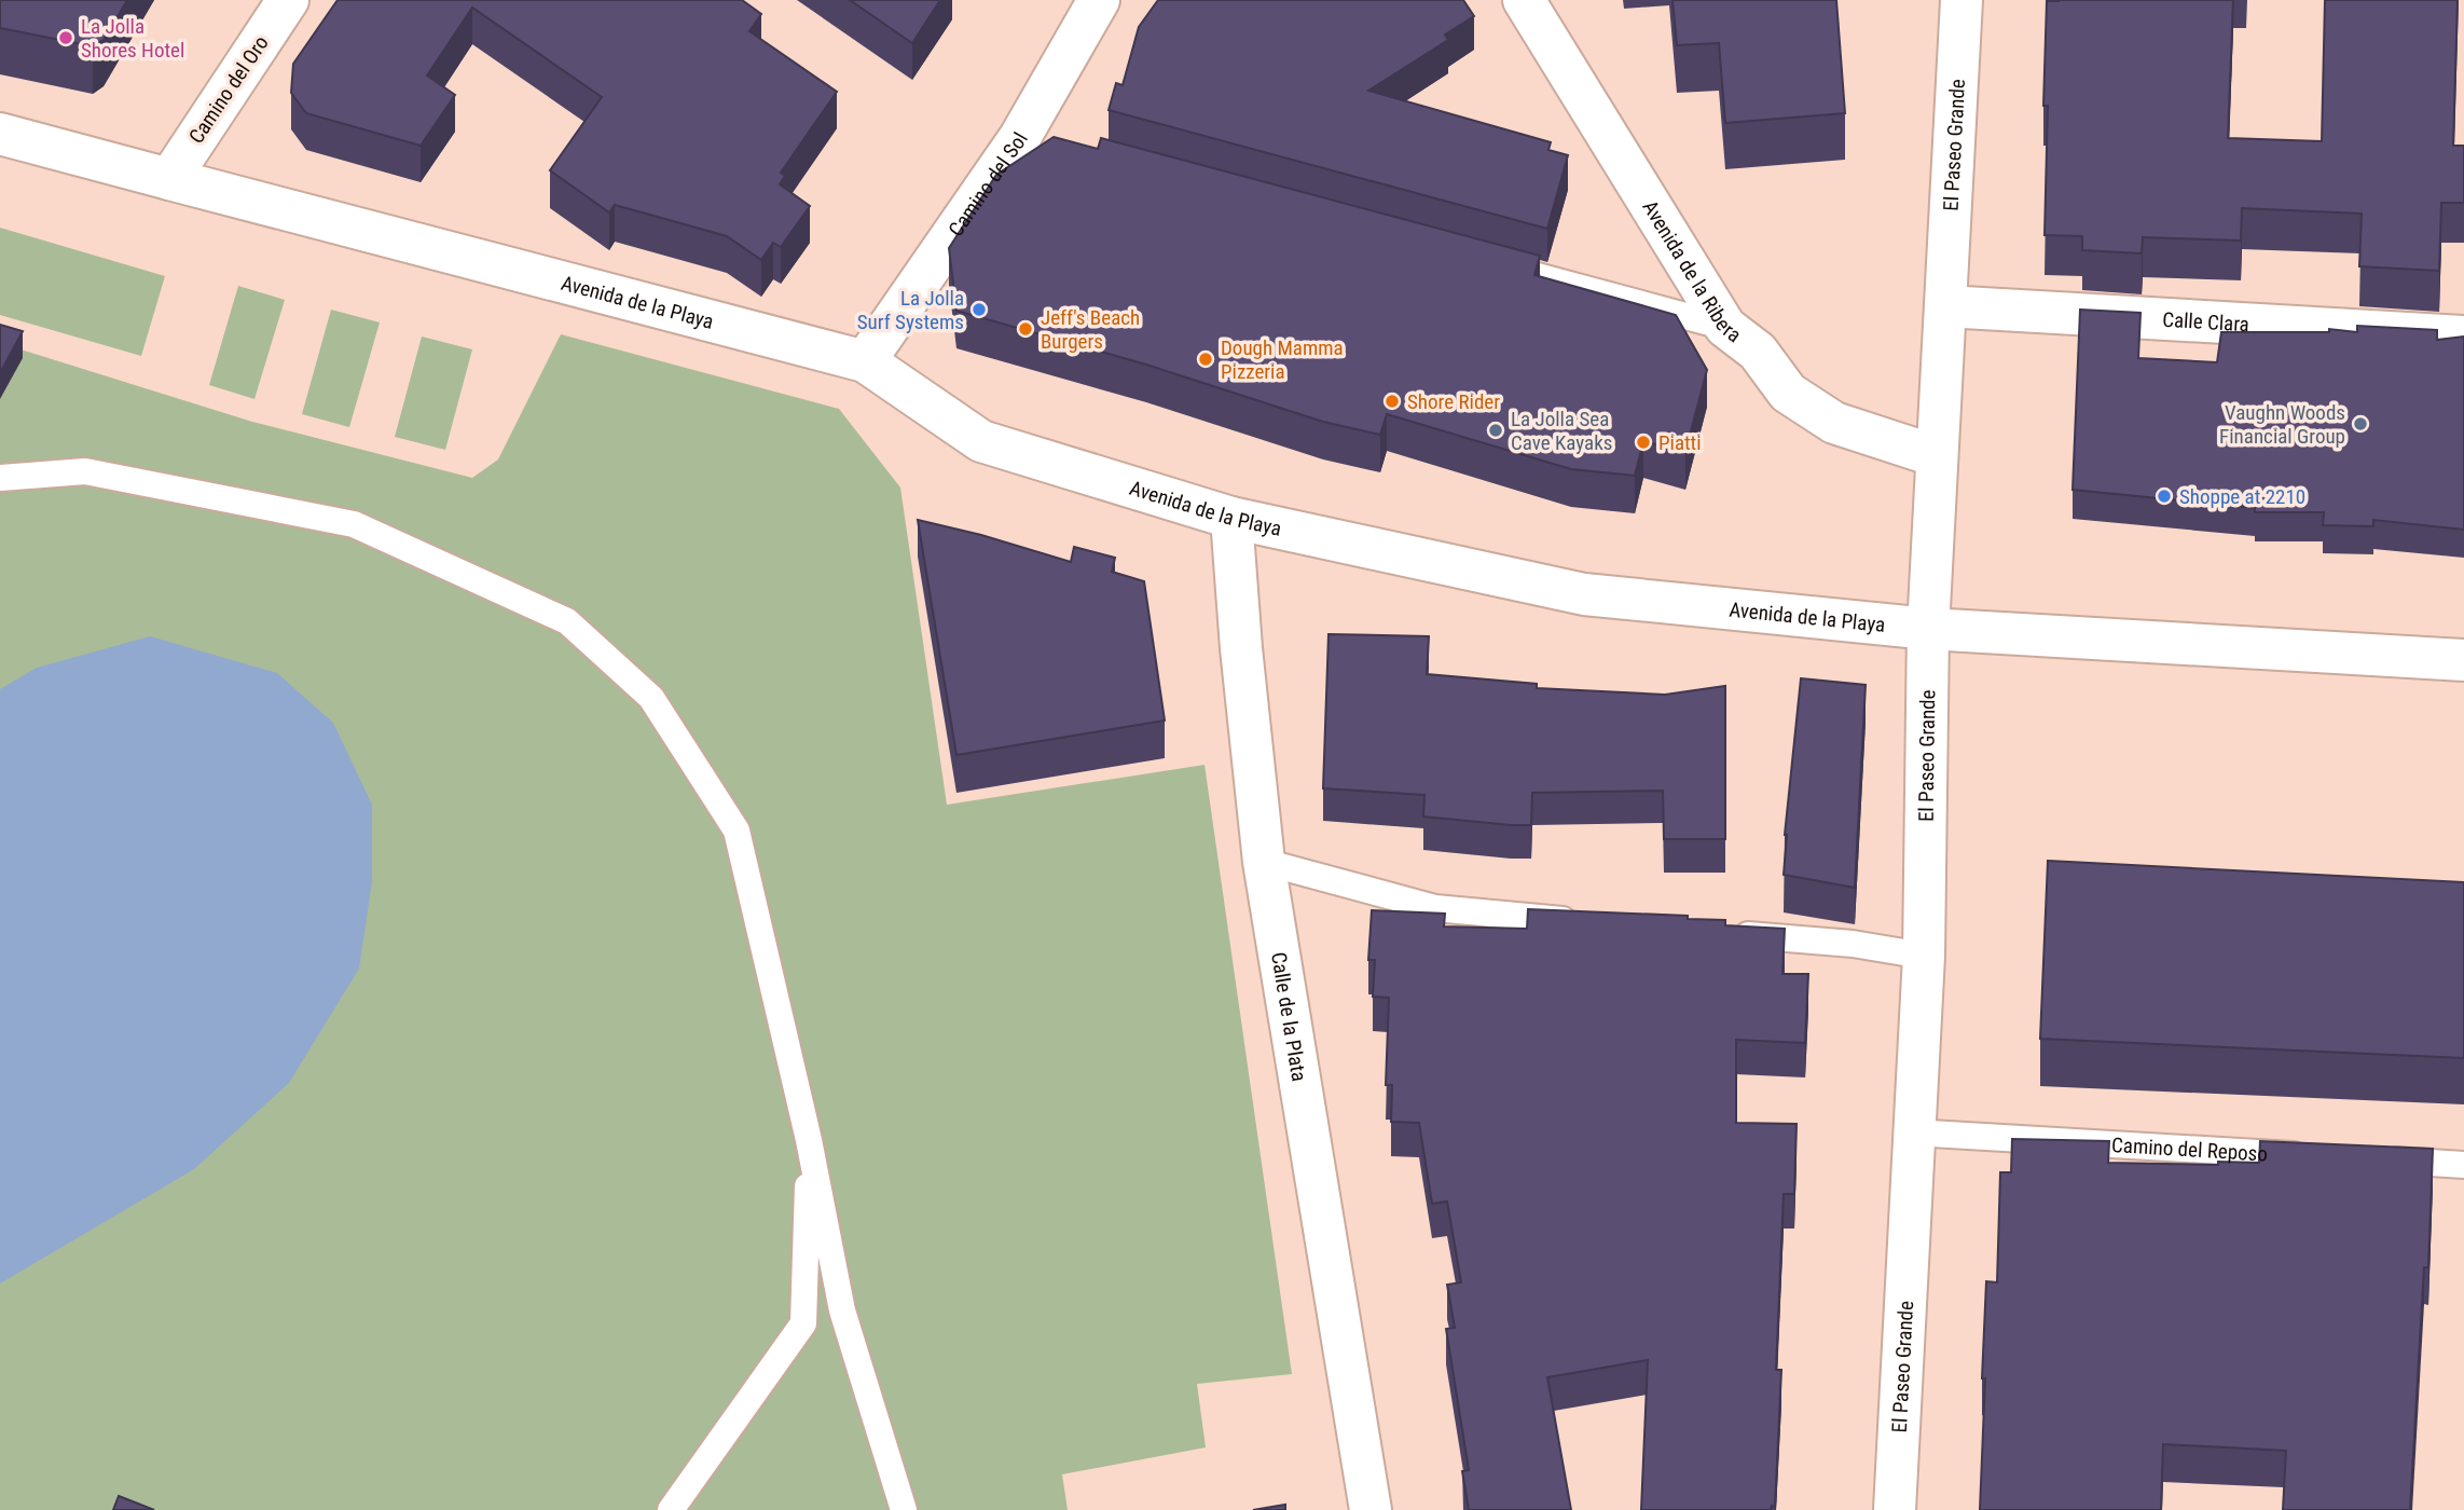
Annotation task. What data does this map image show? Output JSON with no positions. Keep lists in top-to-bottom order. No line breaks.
{"streets":{"street":["Camino del Oro","El Paseo Grande","Camino del Sol","Avenida de la Ribera","Avenida de la Playa","Calle Clara","Calle de la Plata"],"lane":["Camino del Reposo"]},"crossings":[["Camino del Oro","Avenida de la Playa"],["El Paseo Grande","Avenida de la Ribera"],["El Paseo Grande","Avenida de la Playa"],["El Paseo Grande","Calle Clara"],["El Paseo Grande","Camino del Reposo"],["Camino del Sol","Avenida de la Playa"],["Avenida de la Playa","Calle de la Plata"]],"places":["La Jolla Shores Hotel","La Jolla Surf Systems","Jeff's Beach Burgers","Dough Mamma Pizzeria","Shore Rider","Vaughn Woods Financial Group","La Jolla Sea Cave Kayaks","Piatti","Shoppe at 2210"]}
